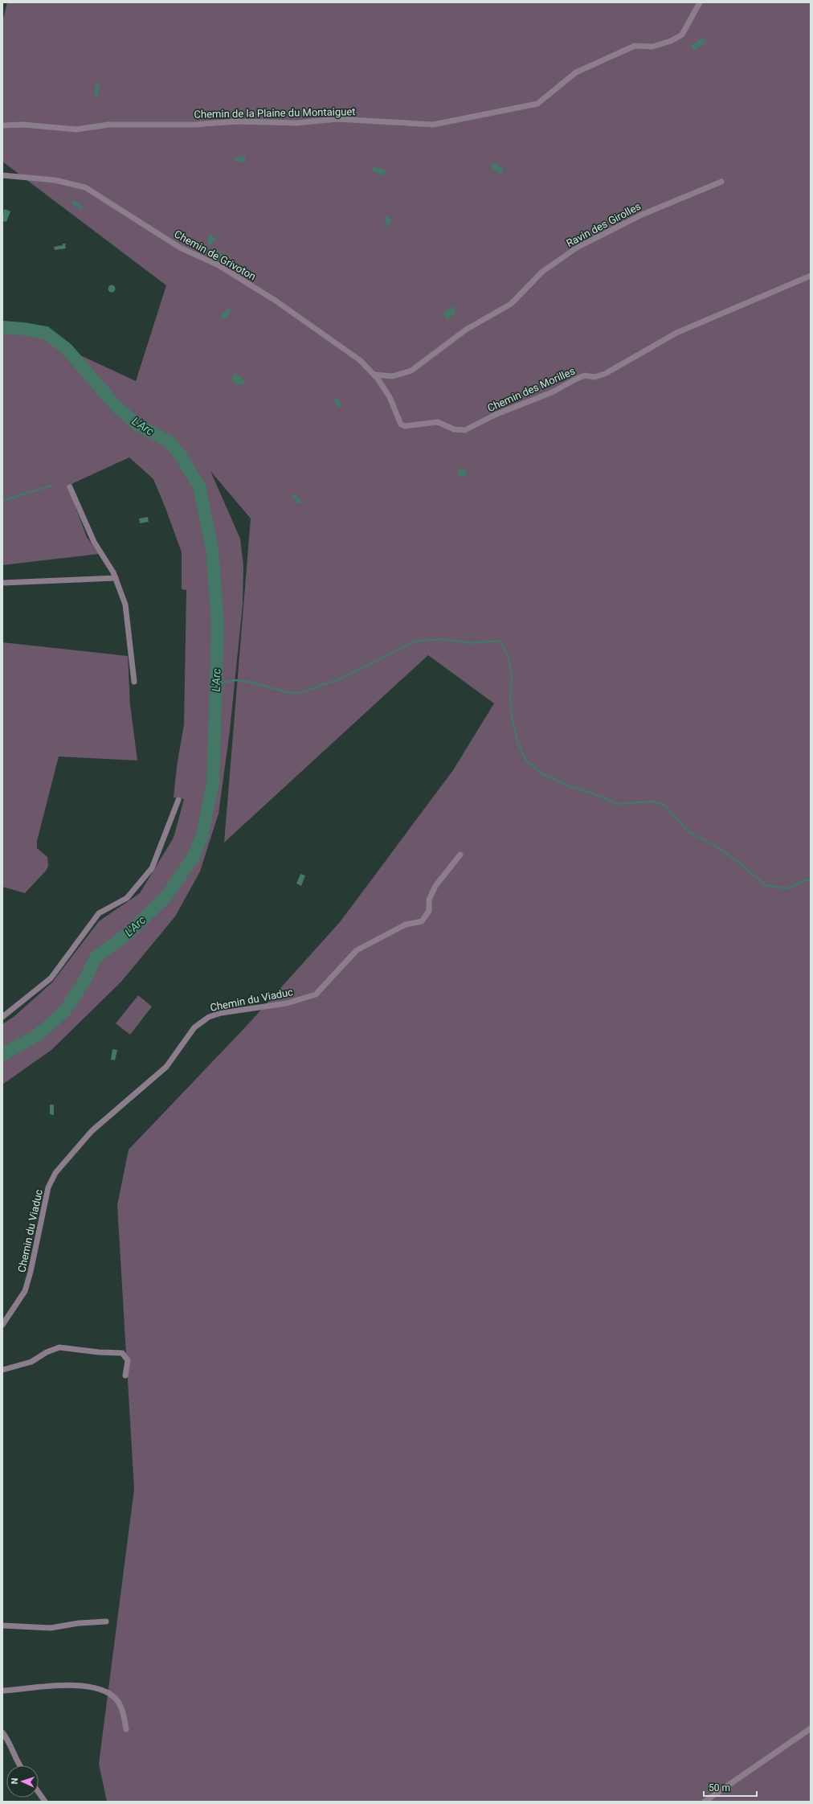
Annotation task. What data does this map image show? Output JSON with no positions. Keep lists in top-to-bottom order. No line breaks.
{"streets":{"street":["Chemin de la Plaine du Montaiguet","Ravin des Girolles","Chemin de Grivoton","Chemin des Morilles","Chemin du Viaduc"]},"crossings":[["Ravin des Girolles","Chemin de Grivoton"],["Chemin de Grivoton","Chemin des Morilles"]],"water":["L'Arc"],"scale_bar":"50 m","north":"left"}
